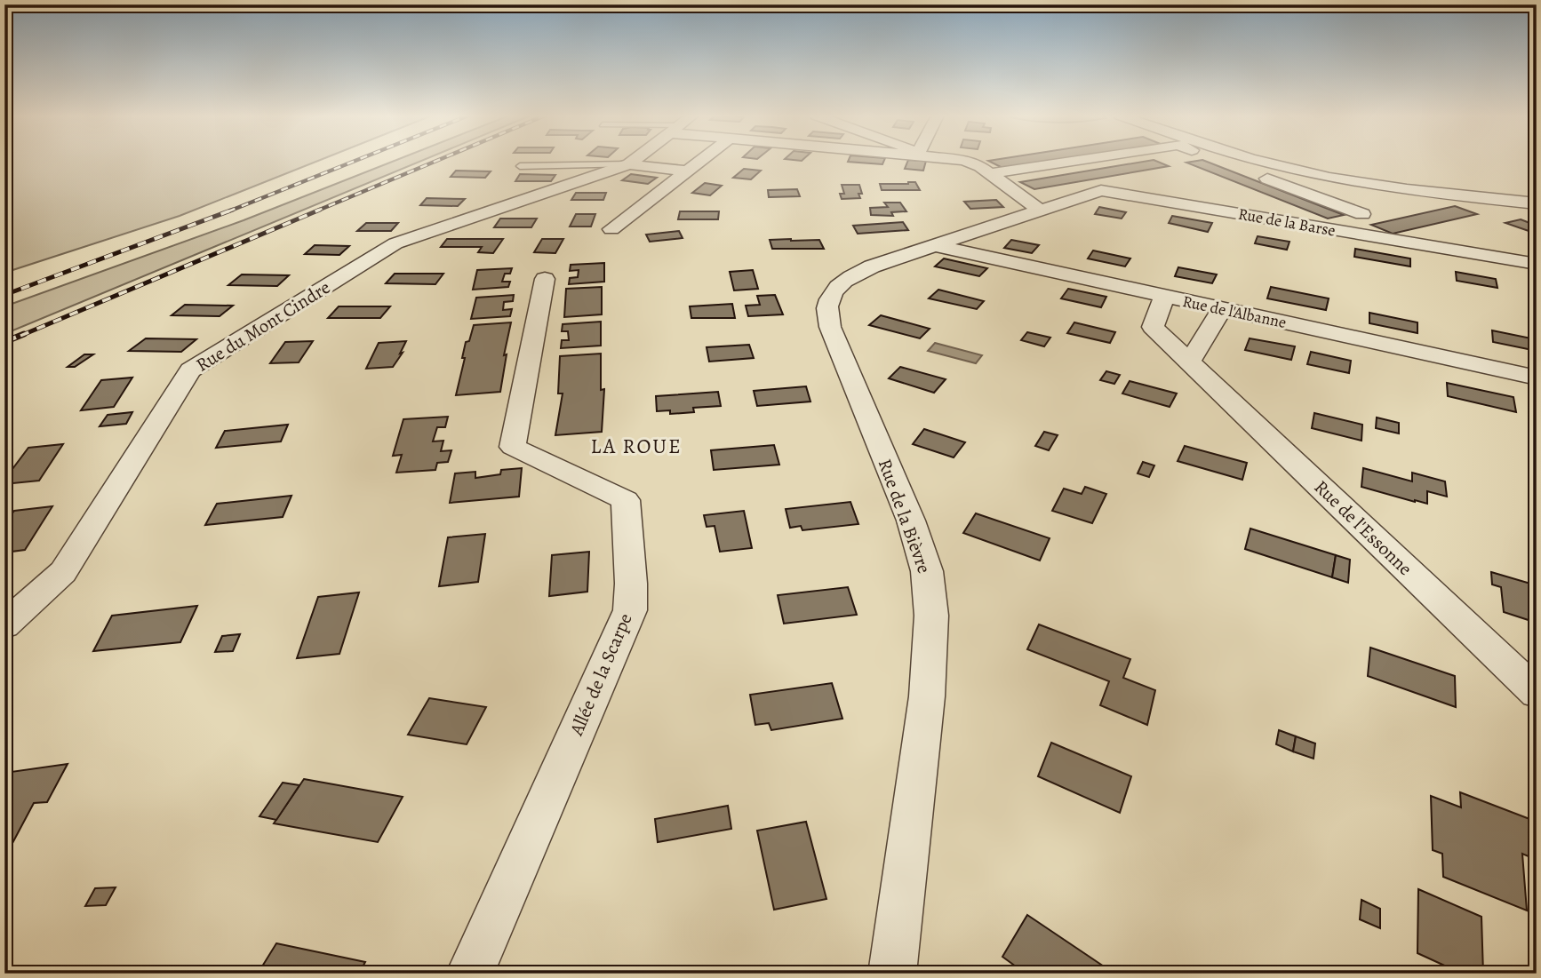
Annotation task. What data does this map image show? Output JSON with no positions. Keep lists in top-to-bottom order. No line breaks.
{"streets":{"street":["Rue de la Barse","Rue de l'Albanne","Rue du Mont Cindre","Rue de la Bièvre","Rue de l'Essonne","Allée de la Scarpe"]},"crossings":[["Rue de la Barse","Rue de la Bièvre"],["Rue de l'Albanne","Rue de la Bièvre"],["Rue de l'Albanne","Rue de l'Essonne"]],"districts":["LA ROUE"]}
